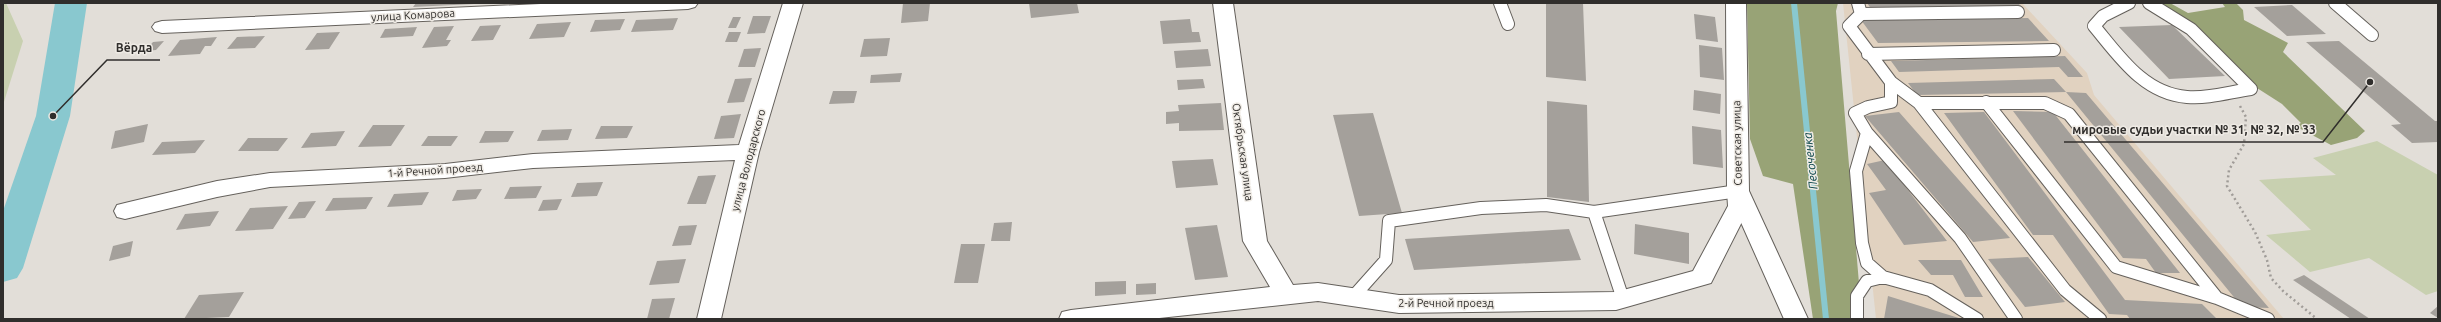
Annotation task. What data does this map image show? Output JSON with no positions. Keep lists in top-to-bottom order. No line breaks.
{"streets":{"street":["улица Комарова","Советская улица","Октябрьская улица","улица Володарского","1-й Речной проезд","2-й Речной проезд"]},"crossings":[["Советская улица","2-й Речной проезд"],["Октябрьская улица","2-й Речной проезд"],["улица Володарского","1-й Речной проезд"]],"water":["Песоченка"],"places":["мировые судьи участки № 31, № 32, № 33","Вёрда"]}
